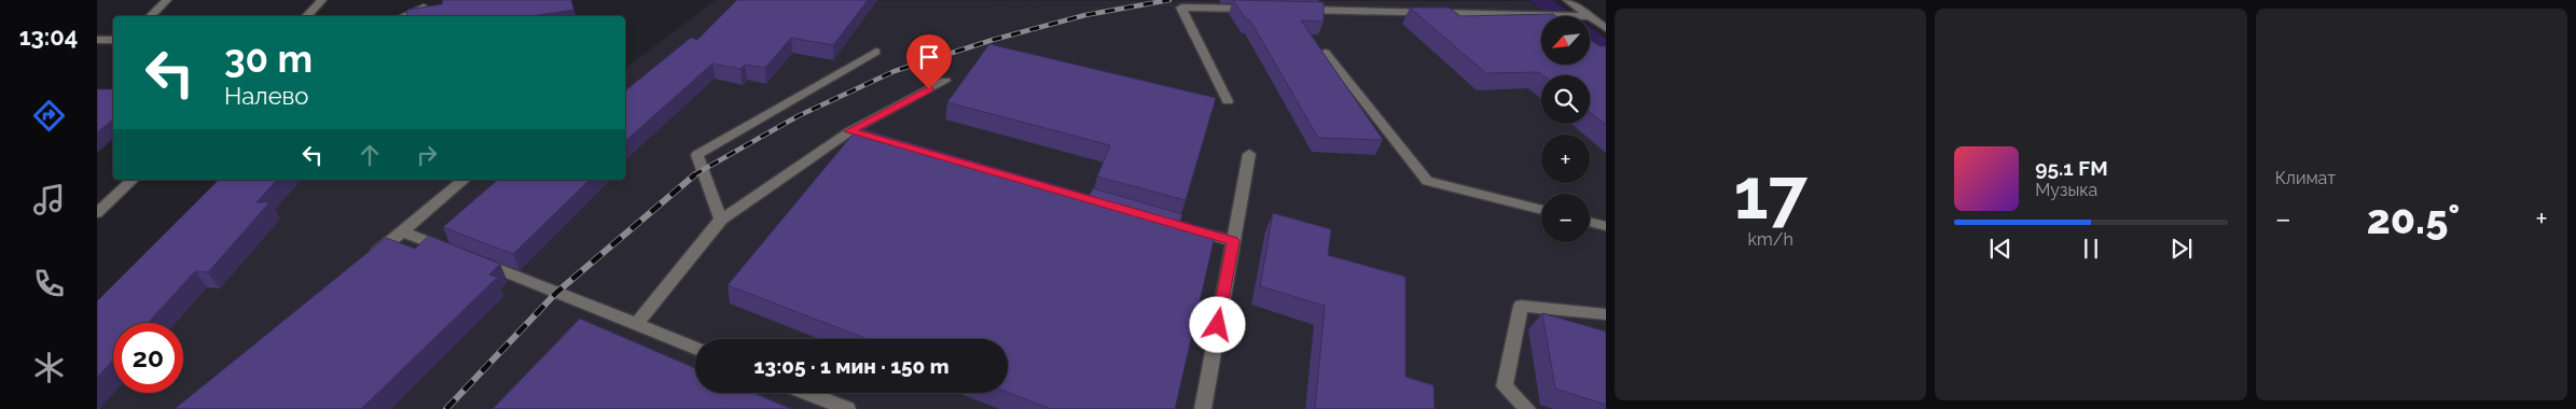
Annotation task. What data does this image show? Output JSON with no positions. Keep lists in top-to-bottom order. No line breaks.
{"north":"bottom left","page":{"tabs":"13:04","tile":[["17","km/h"],"Климат"],"map_buttons":["+","−"],"turn":["30 m","Налево"],"song":["95.1 FM","Музыка"],"heat":["−","20.5°","+"],"limit":"20","trip":"13:05 · 1 мин · 150 m"}}
